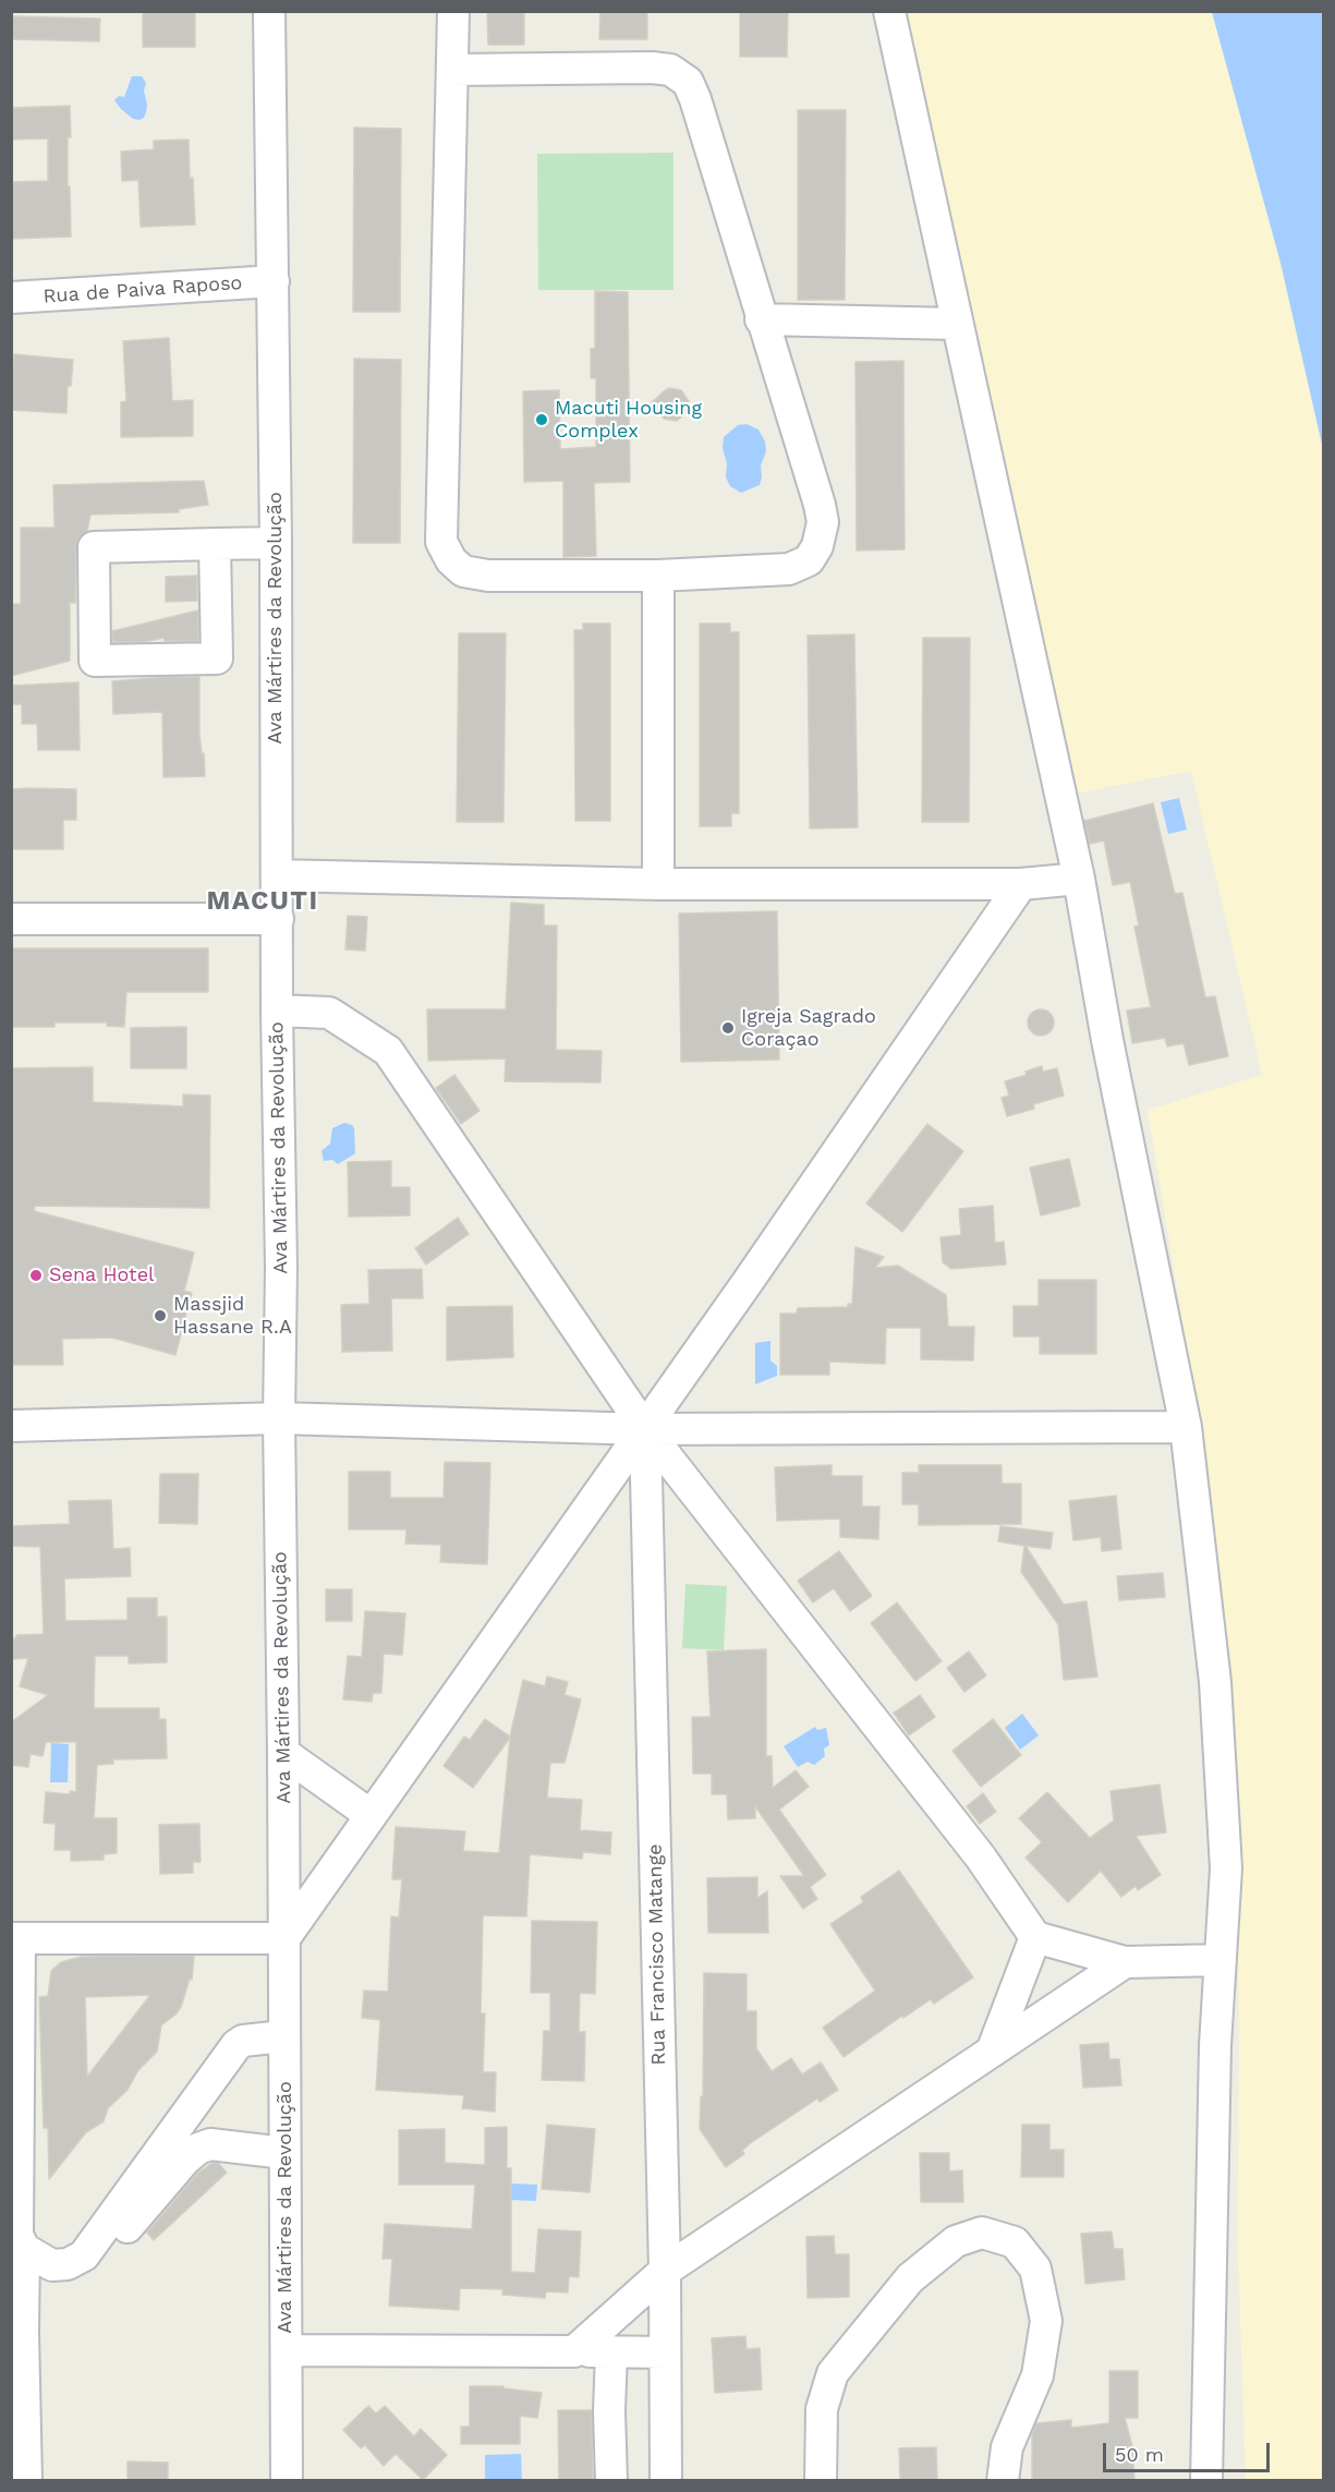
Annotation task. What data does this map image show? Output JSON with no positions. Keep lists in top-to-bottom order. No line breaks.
{"streets":{"street":["Rua de Paiva Raposo","Ava Mártires da Revolução","Rua Francisco Matange"]},"crossings":[["Rua de Paiva Raposo","Ava Mártires da Revolução"]],"districts":["MACUTI"],"places":["Macuti Housing Complex","Igreja Sagrado Coraçao","Sena Hotel","Massjid Hassane R.A"],"scale_bar":"50 m"}
